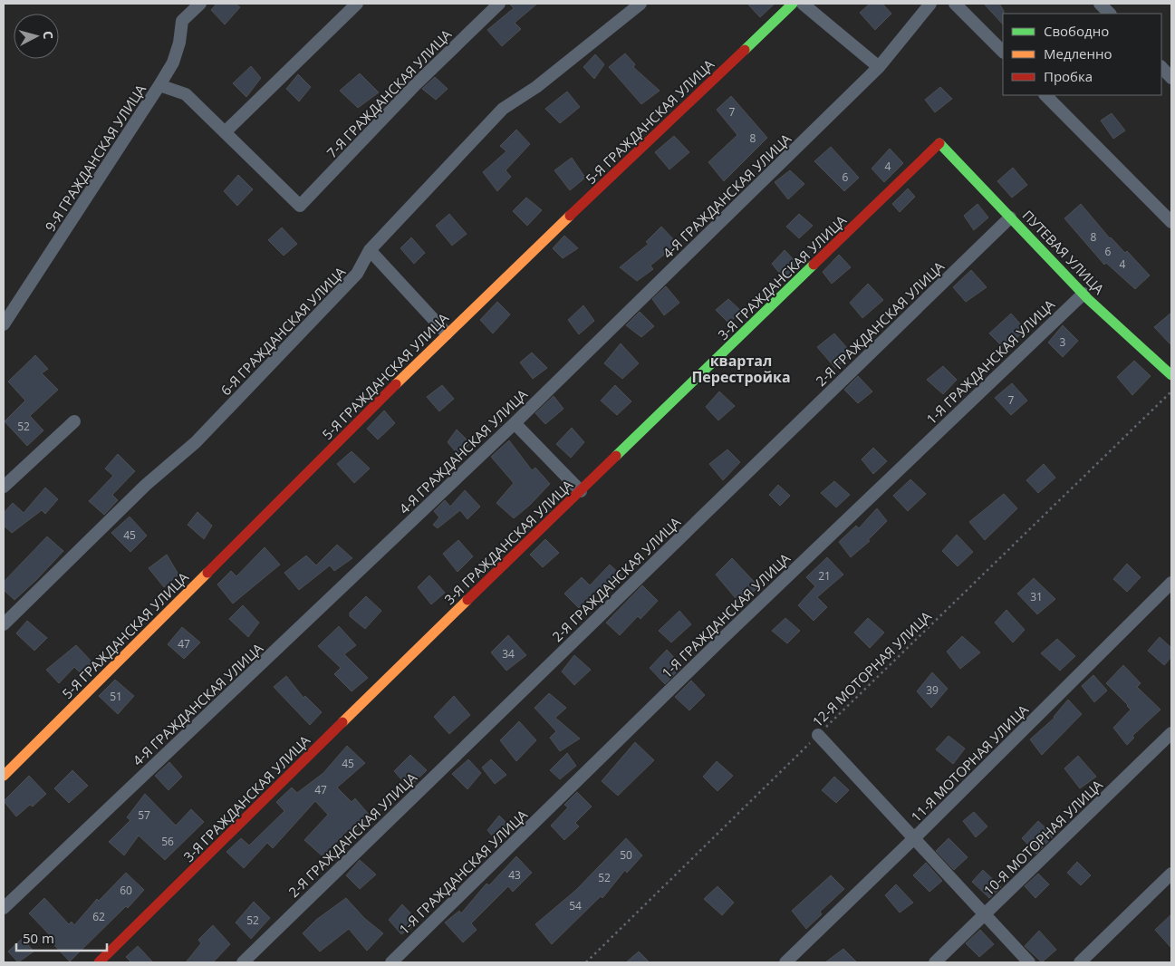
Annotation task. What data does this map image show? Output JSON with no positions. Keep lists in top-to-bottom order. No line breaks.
{"streets":{"street":["7-Я ГРАЖДАНСКАЯ УЛИЦА","5-Я ГРАЖДАНСКАЯ УЛИЦА","9-Я ГРАЖДАНСКАЯ УЛИЦА","4-Я ГРАЖДАНСКАЯ УЛИЦА","ПУТЕВАЯ УЛИЦА","3-Я ГРАЖДАНСКАЯ УЛИЦА","2-Я ГРАЖДАНСКАЯ УЛИЦА","6-Я ГРАЖДАНСКАЯ УЛИЦА","1-Я ГРАЖДАНСКАЯ УЛИЦА","11-Я МОТОРНАЯ УЛИЦА","10-Я МОТОРНАЯ УЛИЦА"],"path":["12-Я МОТОРНАЯ УЛИЦА"]},"crossings":[["ПУТЕВАЯ УЛИЦА","3-Я ГРАЖДАНСКАЯ УЛИЦА"],["ПУТЕВАЯ УЛИЦА","2-Я ГРАЖДАНСКАЯ УЛИЦА"],["ПУТЕВАЯ УЛИЦА","1-Я ГРАЖДАНСКАЯ УЛИЦА"]],"districts":["квартал Перестройка"],"house_numbers":["7","8","4","6","8","6","4","3","7","52","45","21","31","47","34","39","51","45","47","57","56","50","43","52","60","54","62","52"],"legend":["Свободно","Медленно","Пробка"],"scale_bar":"50 m","north":"right"}
